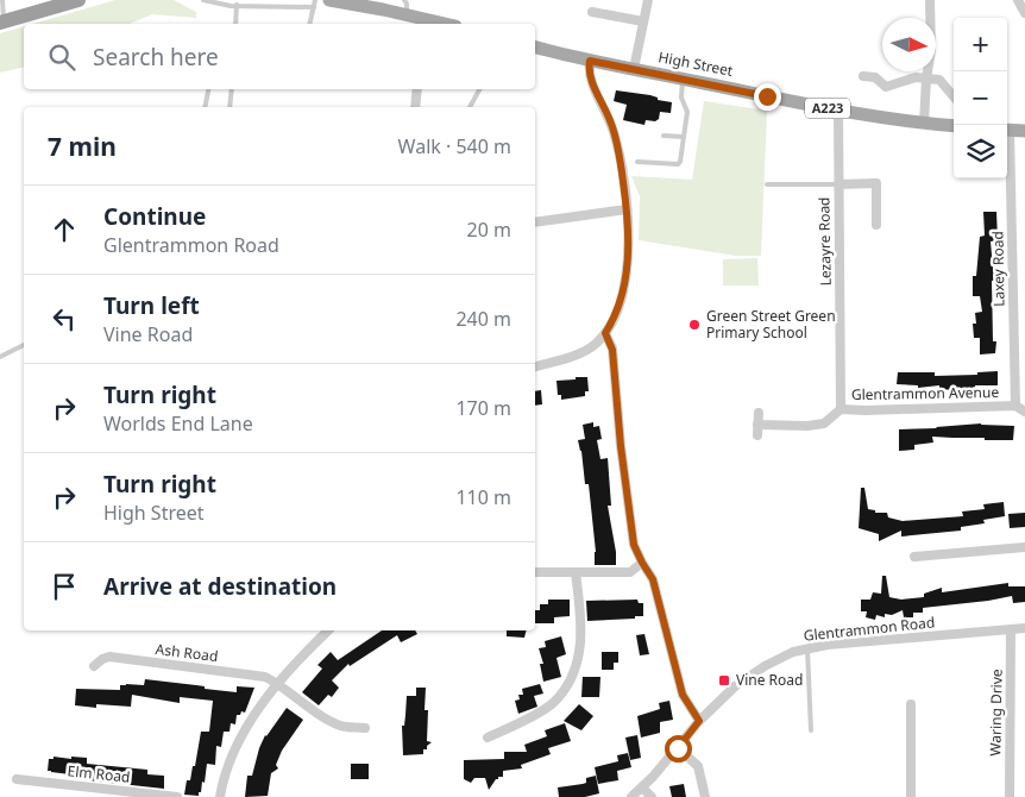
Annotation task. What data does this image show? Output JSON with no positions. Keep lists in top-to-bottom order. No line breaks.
{"streets":{"main road":["High Street","A223"],"street":["Lezayre Road","Laxey Road","Glentrammon Avenue","Glentrammon Road","Ash Road","Waring Drive","Elm Road"]},"crossings":[["High Street","Lezayre Road"],["Lezayre Road","Glentrammon Avenue"],["Laxey Road","Glentrammon Avenue"],["Glentrammon Road","Waring Drive"]],"places":{"other":["Green Street Green Primary School"],"transit":["Vine Road"]},"north":"right","page":{"map_buttons":["+","−"],"search":"Search here","heading":["7 min","Walk · 540 m"],"list":[["Continue","Glentrammon Road","20 m"],["Turn left","Vine Road","240 m"],["Turn right","Worlds End Lane","170 m"],["Turn right","High Street","110 m"],"Arrive at destination"]}}
